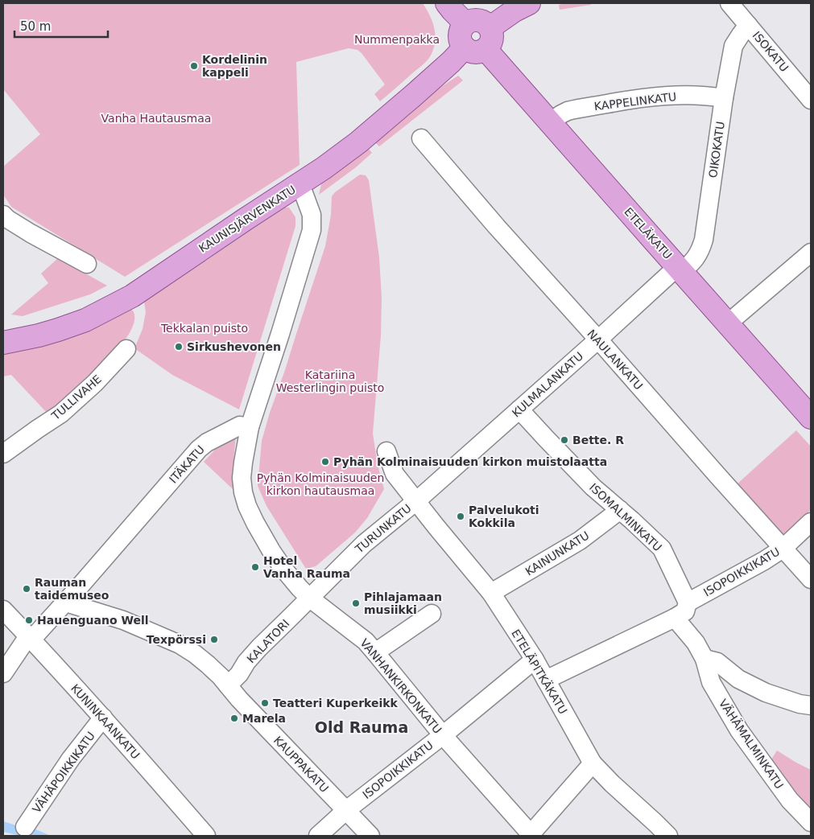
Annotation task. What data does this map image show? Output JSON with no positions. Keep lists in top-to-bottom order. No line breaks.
{"streets":{"main road":["KAUNISJÄRVENKATU","ETELÄKATU"],"street":["ISOKATU","KAPPELINKATU","OIKOKATU","NAULANKATU","KULMALANKATU","TULLIVAHE","ITÄKATU","ISOMALMINKATU","TURUNKATU","KAINUNKATU","ISOPOIKKIKATU","KALATORI","ETELÄPITKÄKATU","VANHANKIRKONKATU","KUNINKAANKATU","VÄHÄMALMINKATU","KAUPPAKATU","VÄHÄPOIKKIKATU"]},"crossings":[["ISOKATU","OIKOKATU"],["KAPPELINKATU","OIKOKATU"],["KAPPELINKATU","ETELÄKATU"],["OIKOKATU","ETELÄKATU"],["OIKOKATU","KULMALANKATU"],["KAUNISJÄRVENKATU","ETELÄKATU"],["ETELÄKATU","KULMALANKATU"],["NAULANKATU","KULMALANKATU"],["NAULANKATU","ISOPOIKKIKATU"],["KULMALANKATU","ISOMALMINKATU"],["KULMALANKATU","TURUNKATU"],["KULMALANKATU","ETELÄPITKÄKATU"],["ITÄKATU","VANHANKIRKONKATU"],["ITÄKATU","KUNINKAANKATU"],["ITÄKATU","KAUPPAKATU"],["ISOMALMINKATU","KAINUNKATU"],["ISOMALMINKATU","ISOPOIKKIKATU"],["TURUNKATU","KALATORI"],["TURUNKATU","ETELÄPITKÄKATU"],["TURUNKATU","VANHANKIRKONKATU"],["KAINUNKATU","ETELÄPITKÄKATU"],["ISOPOIKKIKATU","ETELÄPITKÄKATU"],["ISOPOIKKIKATU","VANHANKIRKONKATU"],["ISOPOIKKIKATU","KAUPPAKATU"],["KALATORI","VANHANKIRKONKATU"],["KALATORI","KAUPPAKATU"],["KUNINKAANKATU","VÄHÄPOIKKIKATU"]],"districts":["Old Rauma"],"parks":["Nummenpakka","Vanha Hautausmaa","Tekkalan puisto","Katariina Westerlingin puisto","Pyhän Kolminaisuuden kirkon hautausmaa"],"places":["Kordelinin kappeli","Sirkushevonen","Bette. R","Pyhän Kolminaisuuden kirkon muistolaatta","Palvelukoti Kokkila","Hotel Vanha Rauma","Rauman taidemuseo","Pihlajamaan musiikki","Hauenguano Well","Texpörssi","Teatteri Kuperkeikk","Marela"],"scale_bar":"50 m"}
